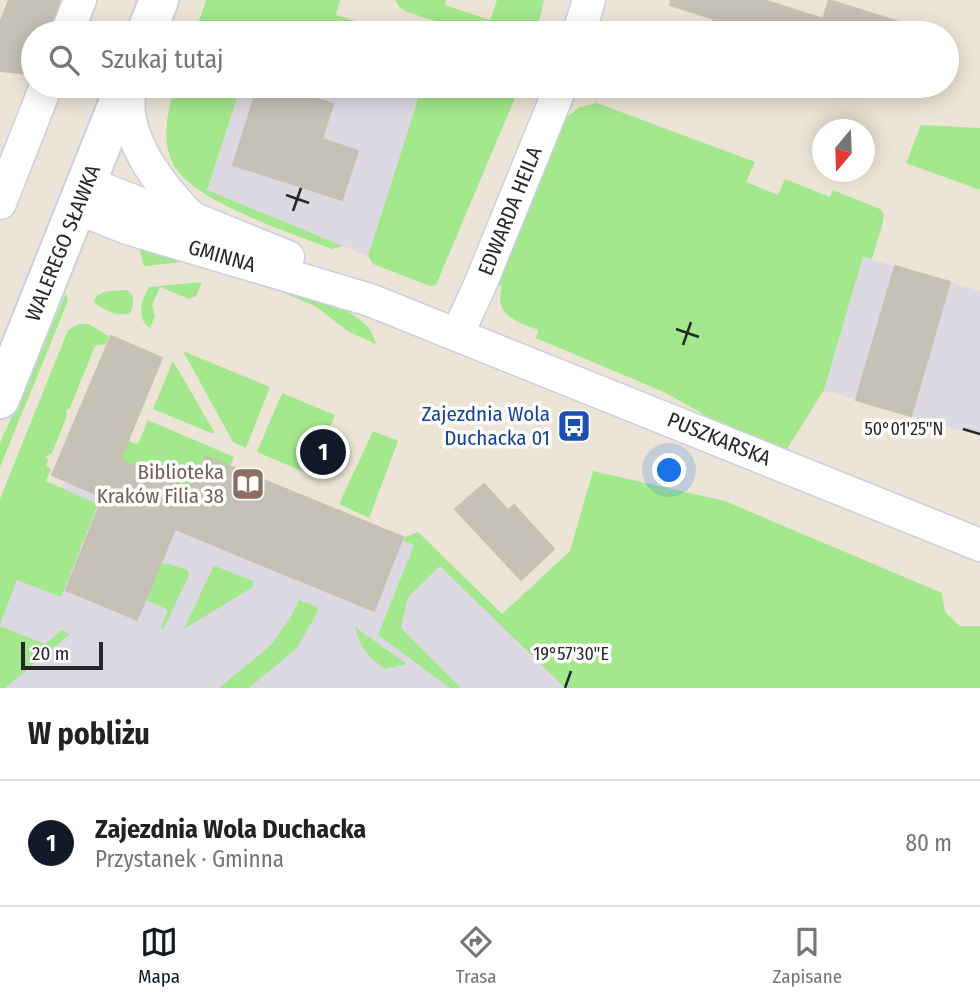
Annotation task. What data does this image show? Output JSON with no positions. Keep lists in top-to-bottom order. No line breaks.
{"streets":{"street":["EDWARDA HEILA","WALEREGO SŁAWKA","GMINNA","PUSZKARSKA"]},"crossings":[["EDWARDA HEILA","GMINNA"],["EDWARDA HEILA","PUSZKARSKA"],["WALEREGO SŁAWKA","GMINNA"],["GMINNA","PUSZKARSKA"]],"places":{"bus stop":["Zajezdnia Wola Duchacka 01"],"library":["Biblioteka Kraków Filia 38"]},"scale_bar":"20 m","north":"bottom","page":{"search":"Szukaj tutaj","pins":"1","scale":"20 m","heading":"W pobliżu","list":[{"mark":"1","name":"Zajezdnia Wola Duchacka","note":"Przystanek · Gminna","value":"80 m"}],"nav":["Mapa","Trasa","Zapisane"]},"coordinates":["50°01'25\"N","19°57'30\"E"]}
